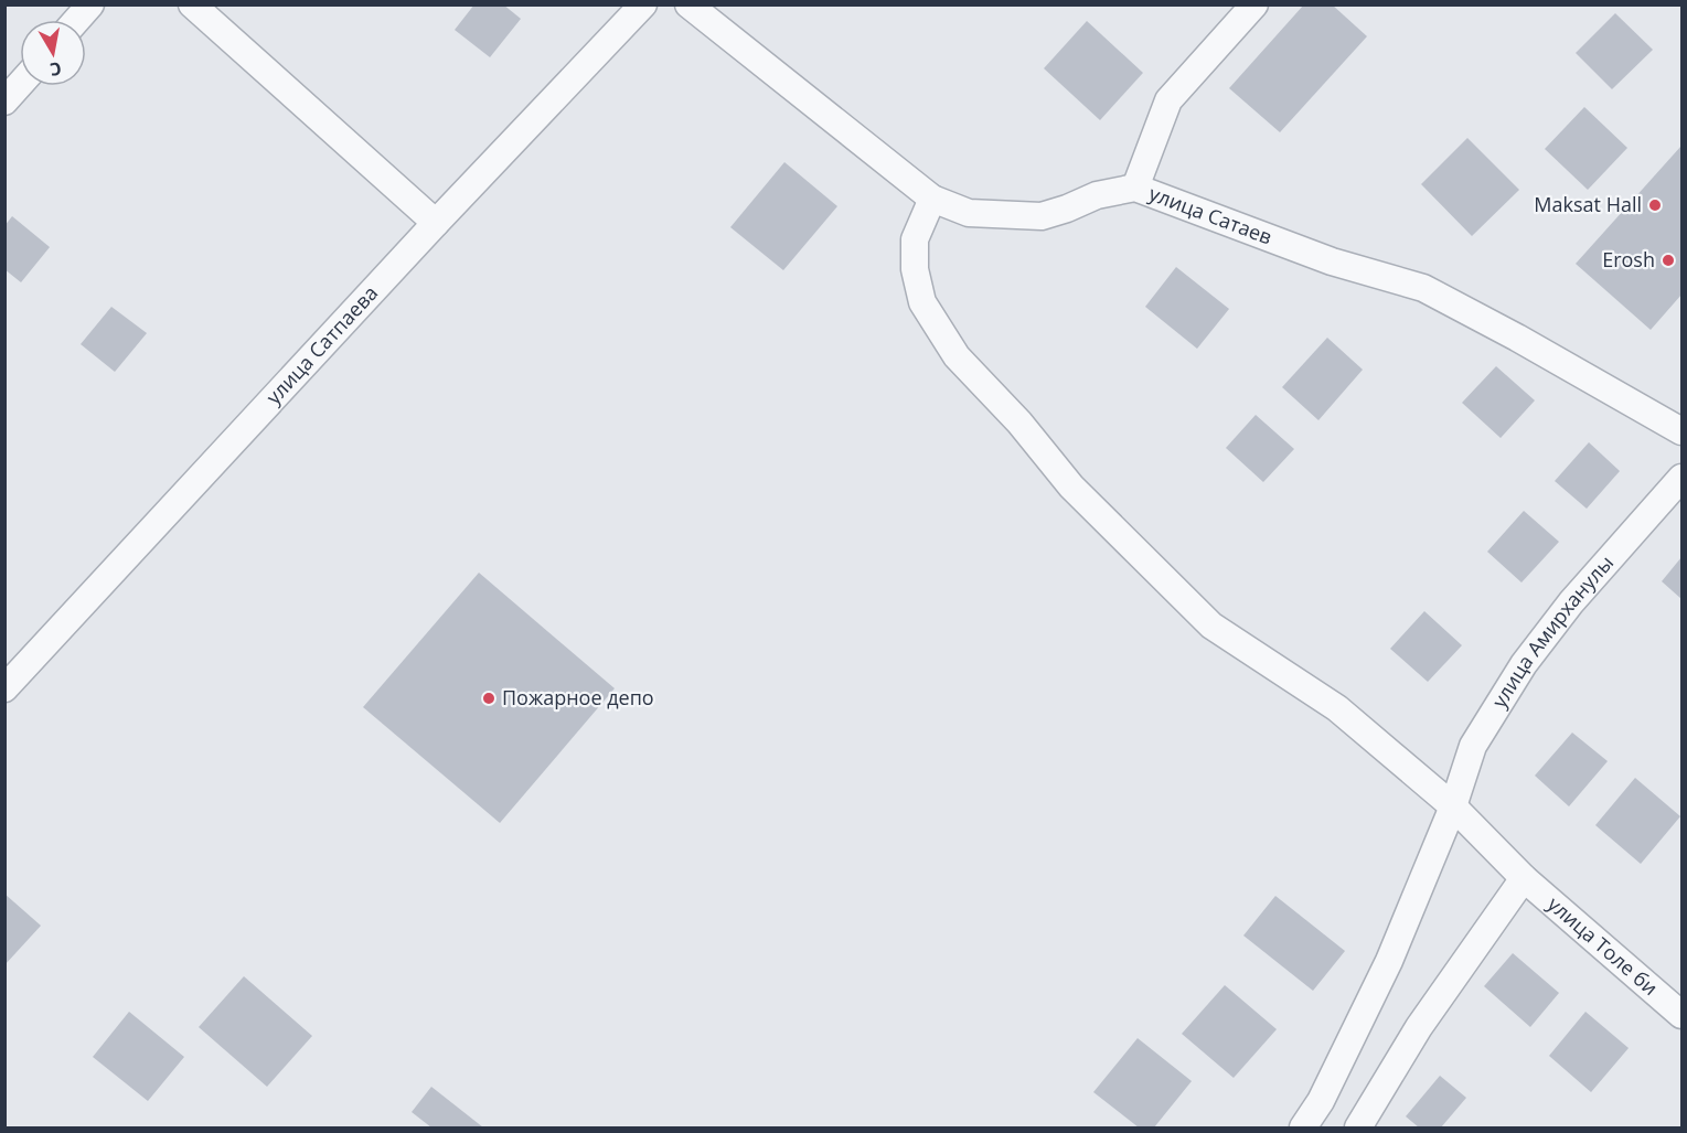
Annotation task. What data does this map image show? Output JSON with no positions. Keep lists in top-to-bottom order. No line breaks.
{"streets":{"street":["улица Сатаев","улица Сатпаева","улица Амирханулы","улица Толе би"]},"crossings":[["улица Сатаев","улица Толе би"],["улица Амирханулы","улица Толе би"]],"places":["Maksat Hall","Erosh","Пожарное депо"],"north":"bottom"}
